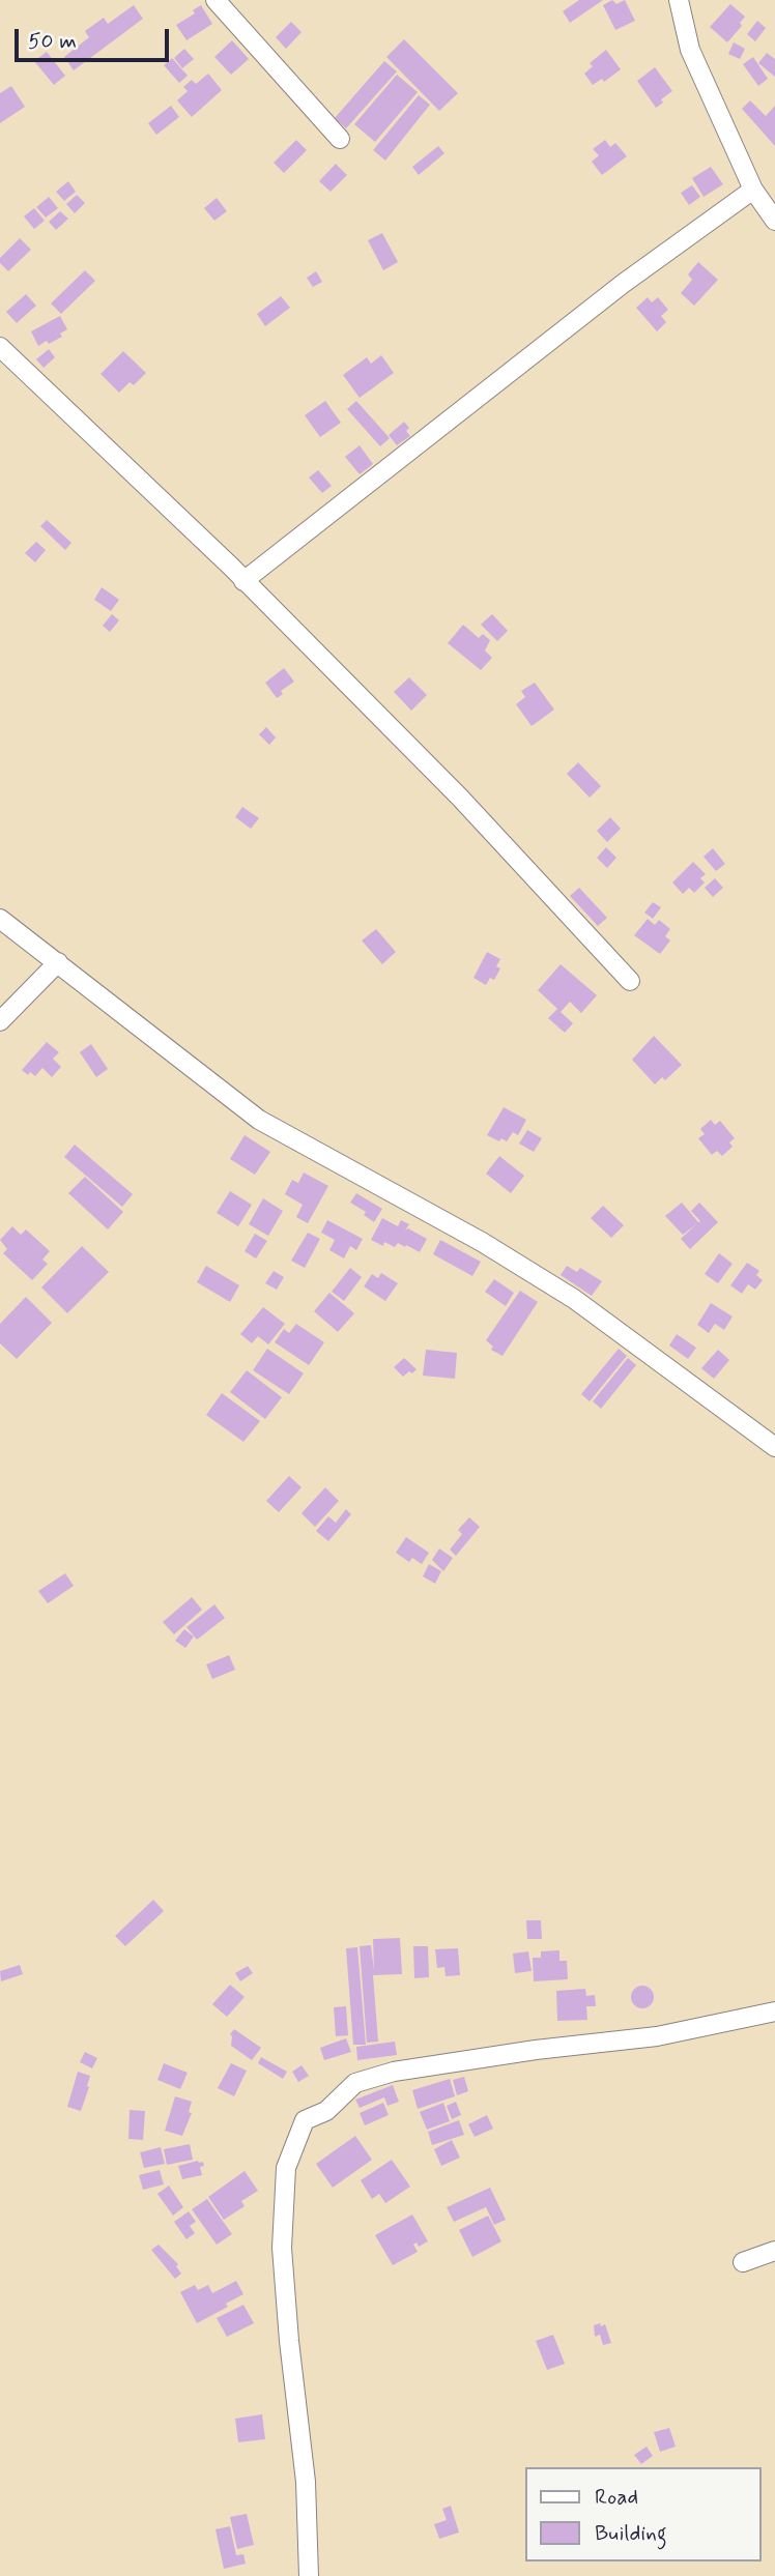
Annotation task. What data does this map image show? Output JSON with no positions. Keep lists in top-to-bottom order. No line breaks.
{"legend":["Road","Building"],"scale_bar":"50 m"}
